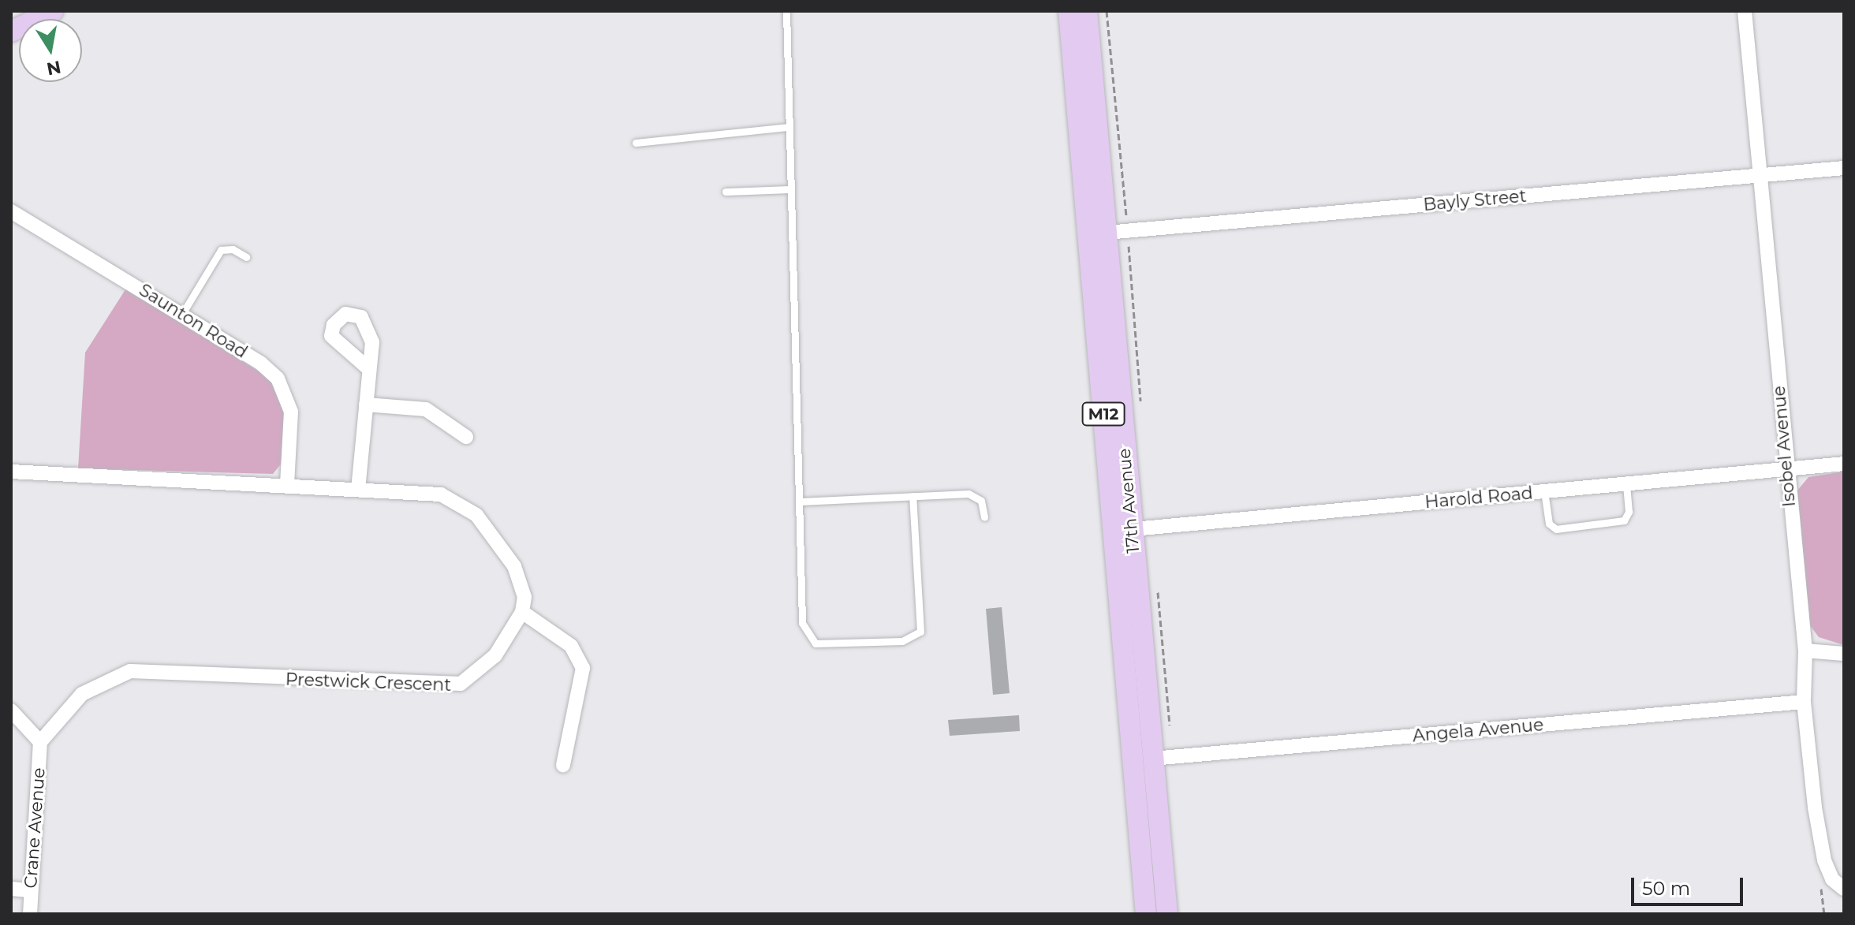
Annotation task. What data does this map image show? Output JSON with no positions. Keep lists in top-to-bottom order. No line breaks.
{"streets":{"main road":["M12","17th Avenue"],"street":["Bayly Street","Saunton Road","Isobel Avenue","Harold Road","Prestwick Crescent","Angela Avenue","Crane Avenue"]},"crossings":[["Bayly Street","Isobel Avenue"],["Bayly Street","17th Avenue"],["Isobel Avenue","Harold Road"],["Isobel Avenue","Angela Avenue"],["Harold Road","17th Avenue"],["17th Avenue","Angela Avenue"],["Prestwick Crescent","Crane Avenue"]],"scale_bar":"50 m","north":"bottom"}
